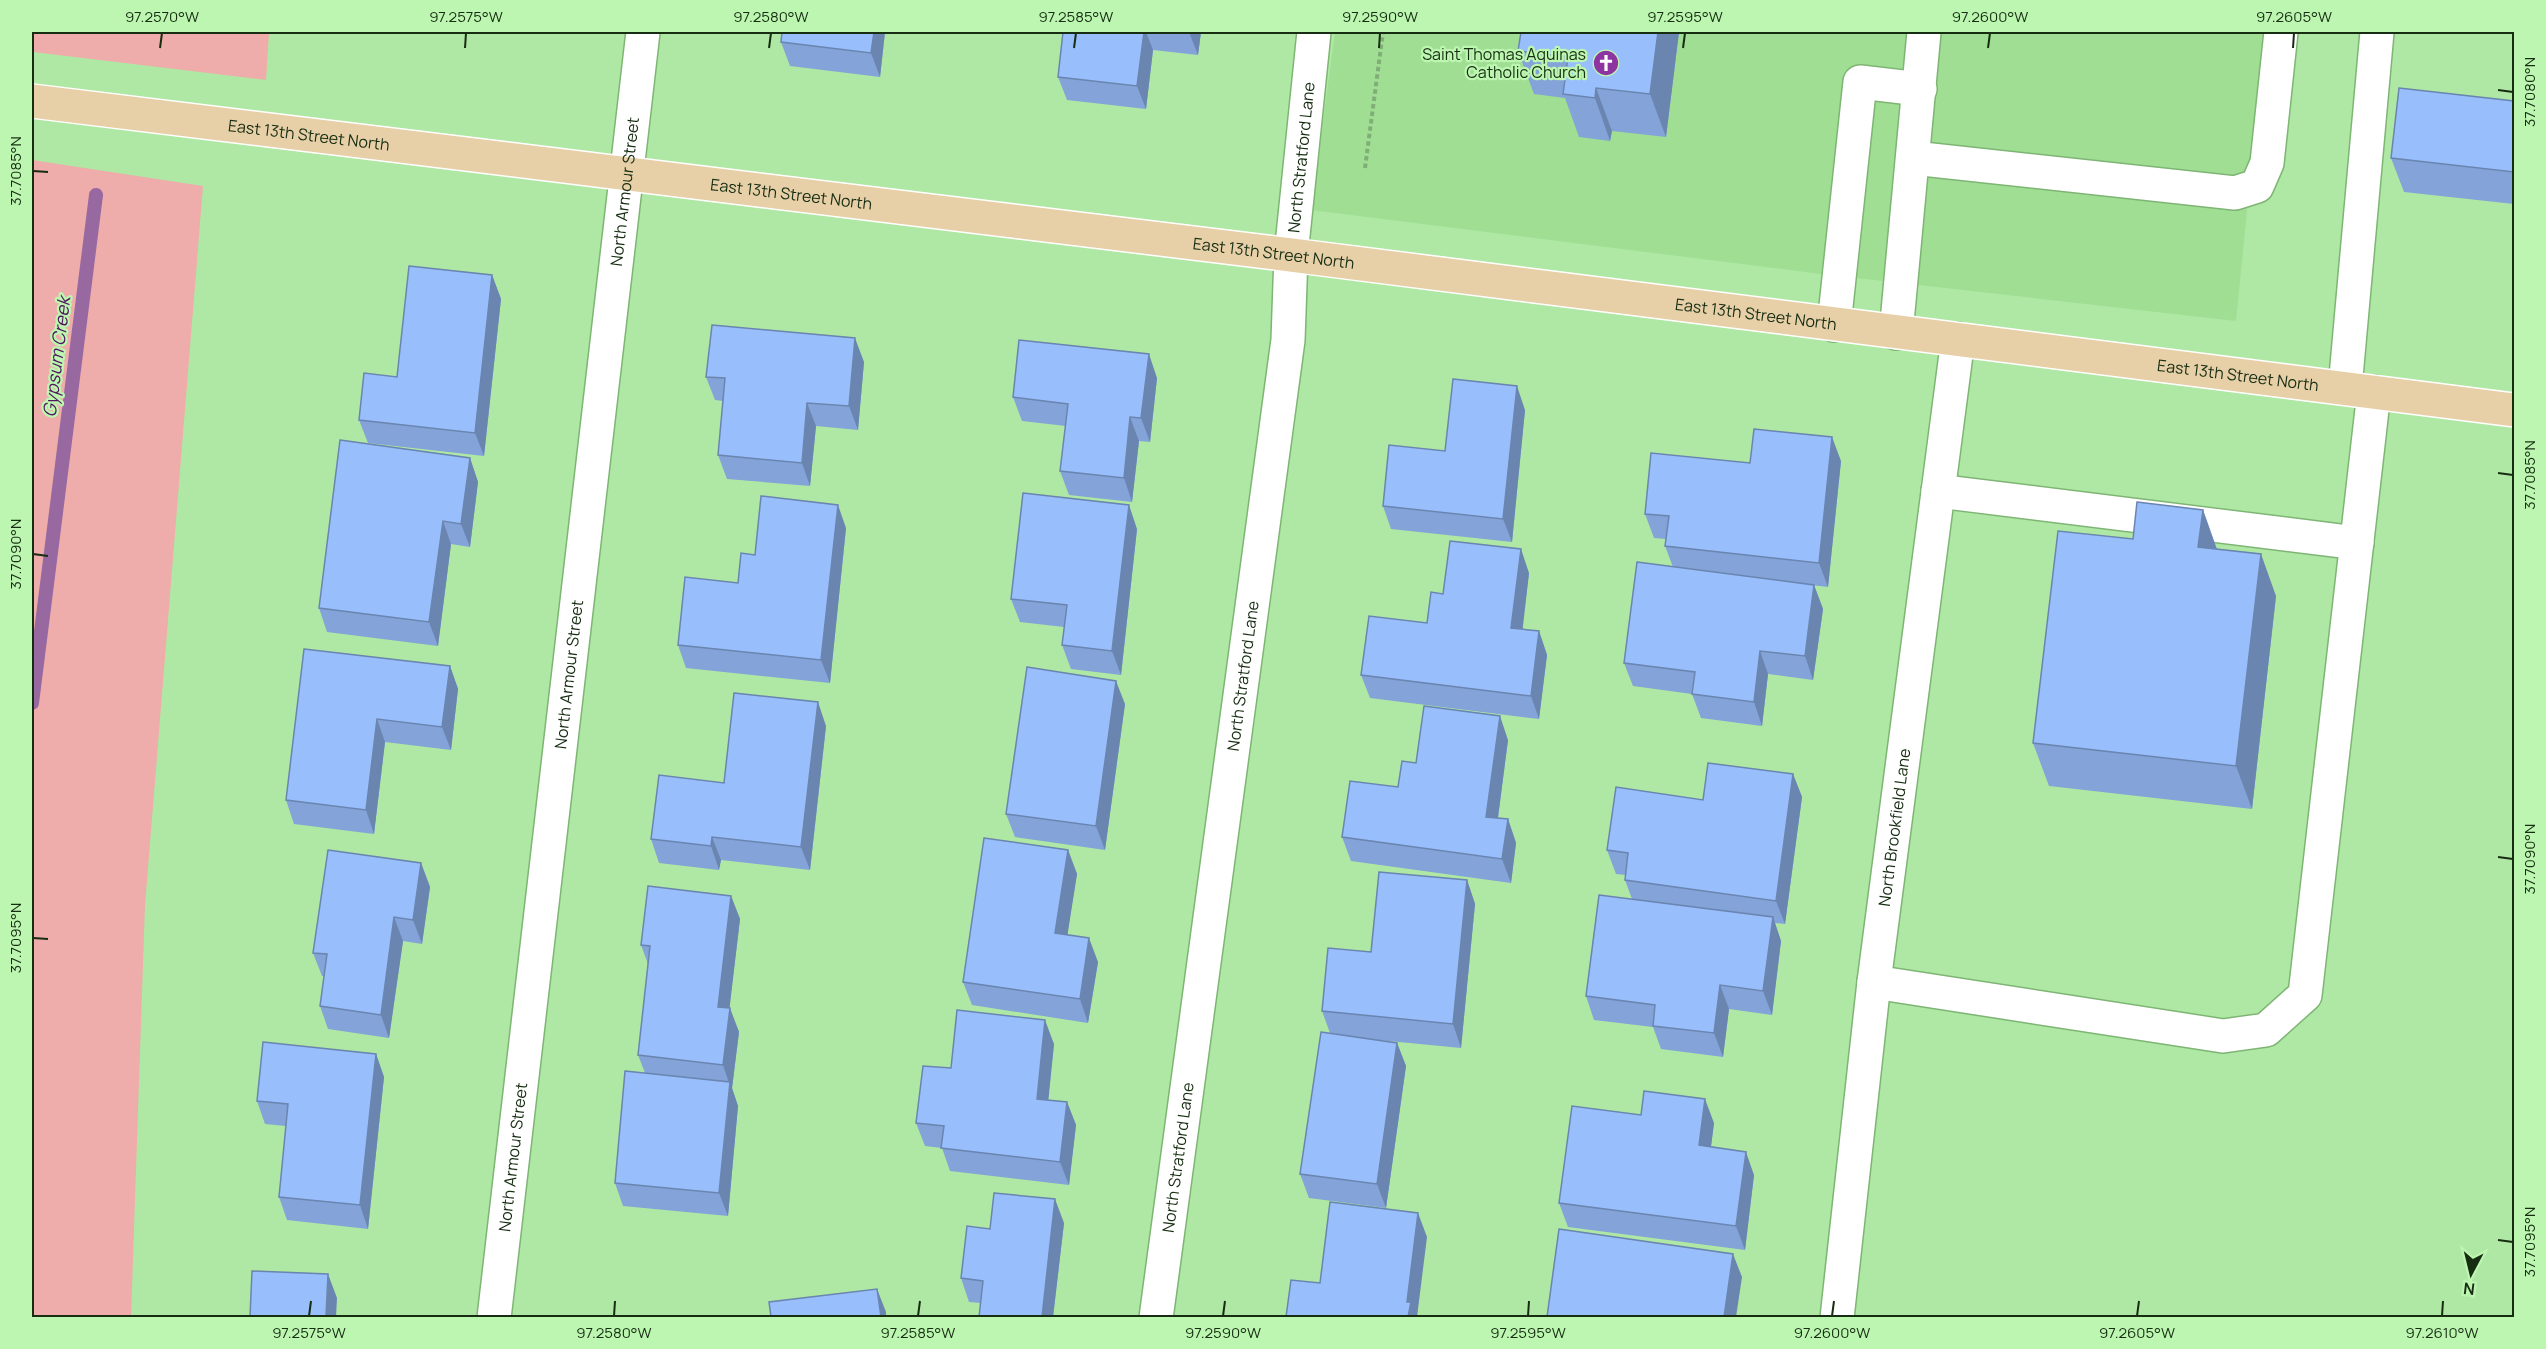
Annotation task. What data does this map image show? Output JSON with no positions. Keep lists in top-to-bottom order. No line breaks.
{"streets":{"main road":["East 13th Street North"],"street":["North Stratford Lane","North Armour Street","North Brookfield Lane"]},"crossings":[["East 13th Street North","North Stratford Lane"],["East 13th Street North","North Armour Street"],["East 13th Street North","North Brookfield Lane"]],"water":["Gypsum Creek"],"places":{"church":["Saint Thomas Aquinas Catholic Church"]},"north":"bottom","coordinates":["97.2570°W","97.2575°W","97.2580°W","97.2585°W","97.2590°W","97.2595°W","97.2600°W","97.2605°W","37.7080°N","37.7085°N","37.7090°N","37.7095°N","97.2610°W"]}
